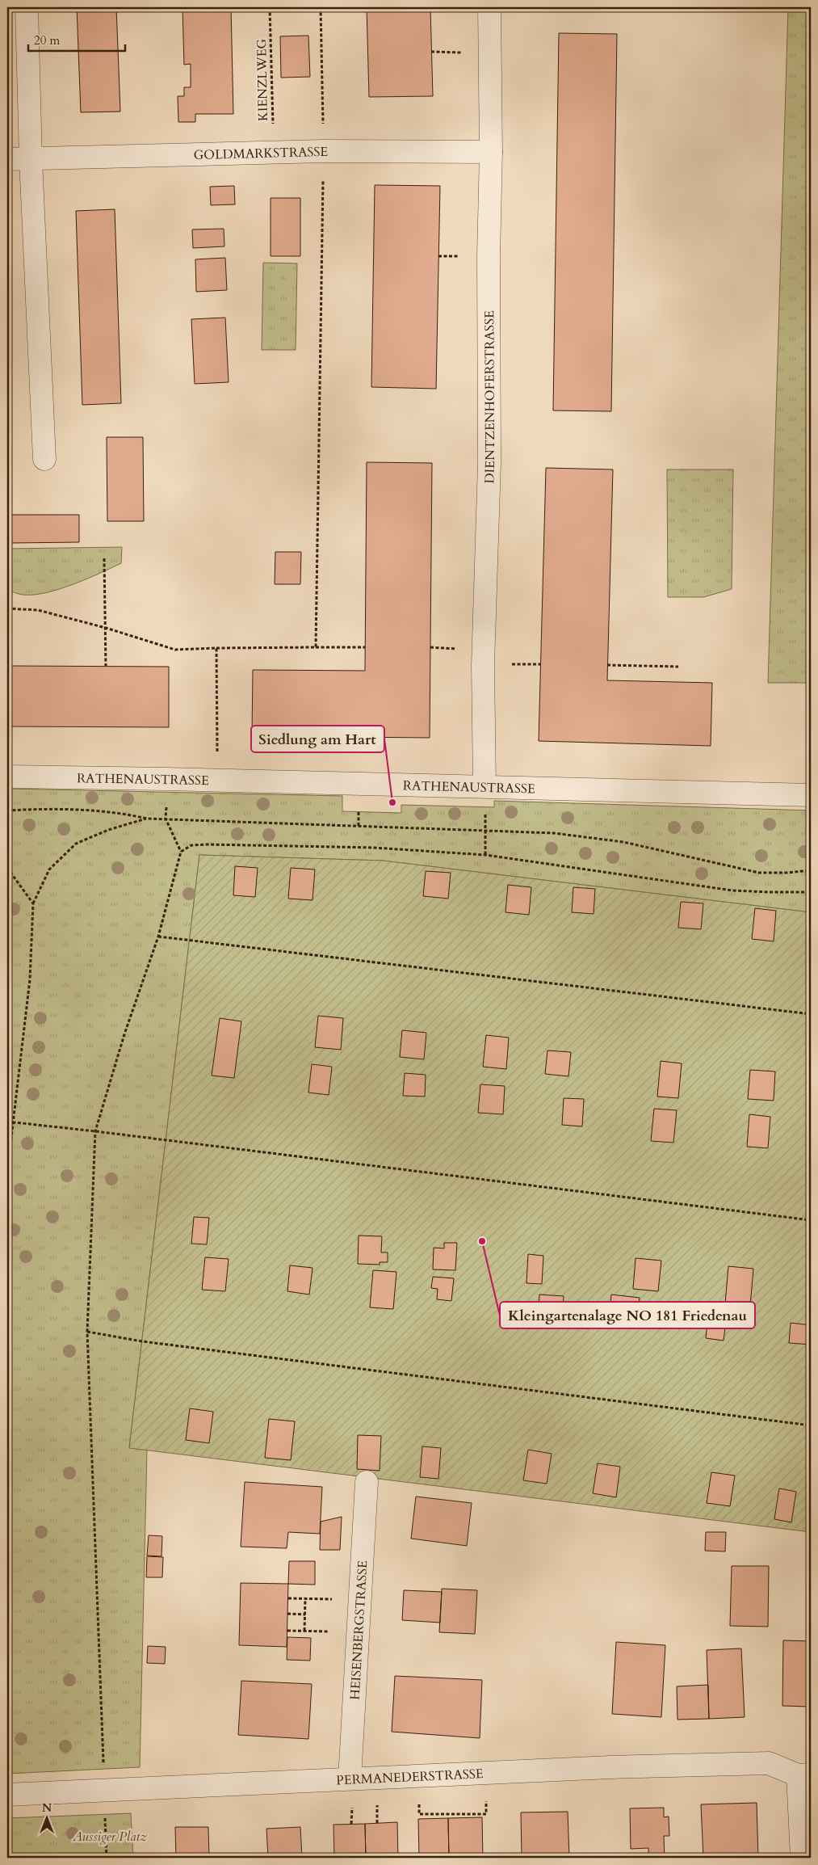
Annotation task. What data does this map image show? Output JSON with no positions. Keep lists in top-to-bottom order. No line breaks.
{"streets":{"street":["GOLDMARKSTRASSE","DIENTZENHOFERSTRASSE","RATHENAUSTRASSE","HEISENBERGSTRASSE","PERMANEDERSTRASSE"],"path":["KIENZLWEG"]},"crossings":[["KIENZLWEG","GOLDMARKSTRASSE"],["GOLDMARKSTRASSE","DIENTZENHOFERSTRASSE"],["DIENTZENHOFERSTRASSE","RATHENAUSTRASSE"],["HEISENBERGSTRASSE","PERMANEDERSTRASSE"]],"parks":["Aussiger Platz"],"places":["Siedlung am Hart","Kleingartenalage NO 181 Friedenau"],"scale_bar":"20 m","north":"top"}
